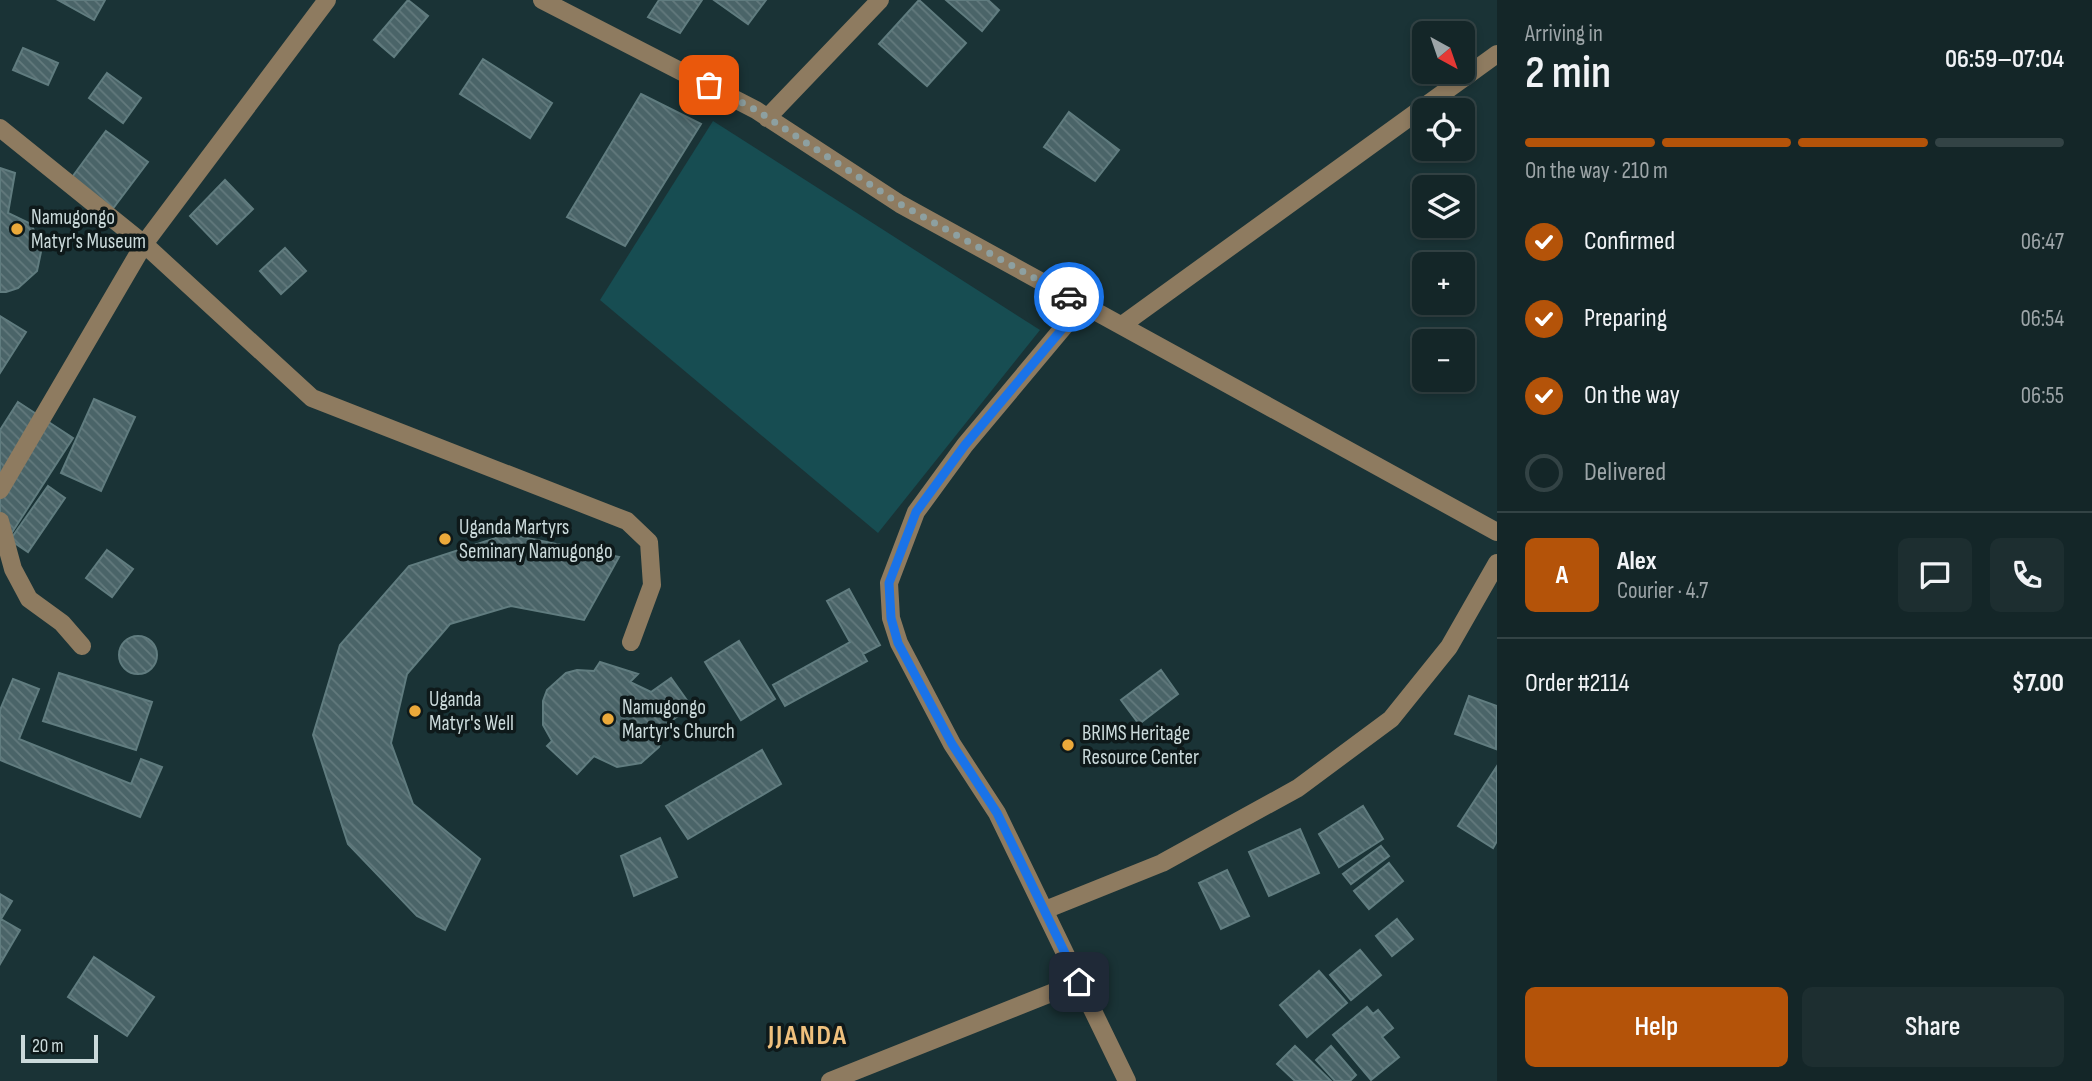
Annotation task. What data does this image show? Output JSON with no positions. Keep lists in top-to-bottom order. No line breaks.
{"districts":["JJANDA"],"places":["Namugongo Matyr's Museum","Uganda Martyrs Seminary Namugongo","Uganda Matyr's Well","Namugongo Martyr's Church","BRIMS Heritage Resource Center"],"scale_bar":"20 m","north":"bottom right","page":{"heading":["2 min","Arriving in","06:59–07:04"],"panel":["Alex","Courier · 4.7","Order #2114","$7.00"],"map_buttons":["+","−"],"bar":"On the way · 210 m","list":[["Confirmed","06:47"],["Preparing","06:54"],["On the way","06:55"],"Delivered"],"round":"A","buttons":["Help","Share"],"scale":"20 m"}}
